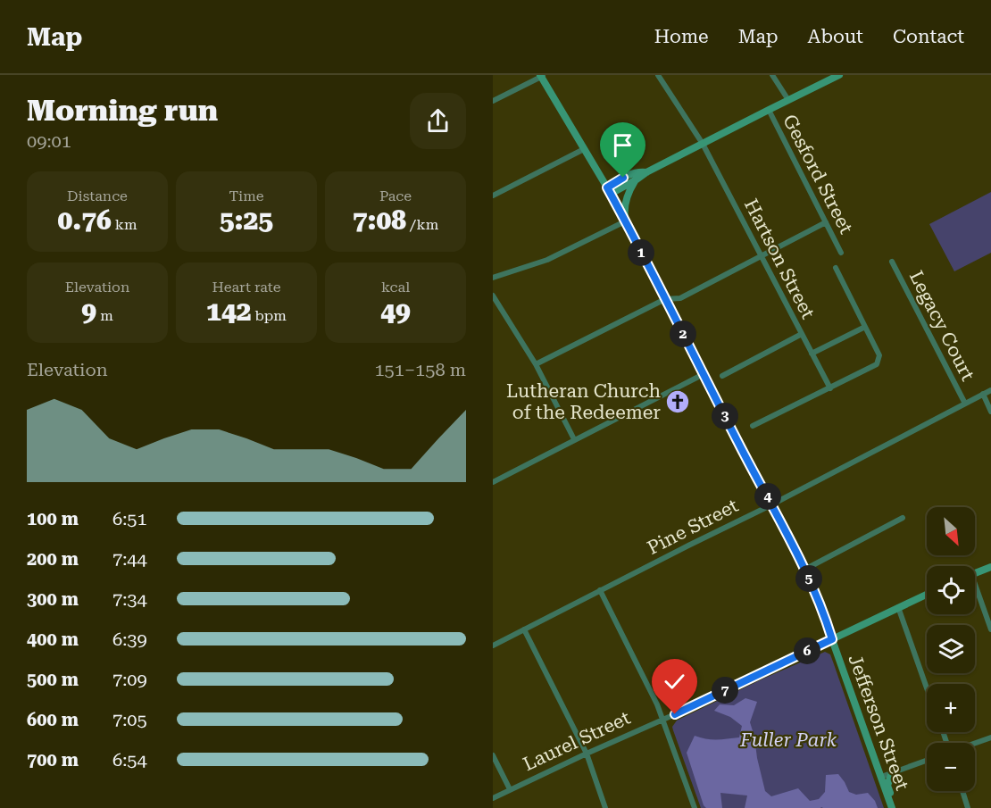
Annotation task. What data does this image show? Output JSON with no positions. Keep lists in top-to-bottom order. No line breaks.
{"streets":{"main road":["Jefferson Street","Laurel Street"],"street":["Gesford Street","Hartson Street","Legacy Court","Pine Street"]},"crossings":[["Legacy Court","Pine Street"],["Pine Street","Jefferson Street"],["Jefferson Street","Laurel Street"]],"parks":["Fuller Park"],"places":{"church":["Lutheran Church of the Redeemer"]},"north":"bottom right","page":{"header":"Map","nav":["Home","Map","About","Contact"],"heading":["Morning run","09:01"],"stats":[["Distance","0.76 km"],["Time","5:25"],["Pace","7:08 /km"],["Elevation","9 m"],["Heart rate","142 bpm"],["kcal","49"]],"pins":["1","2","3","4","5","6","7"],"chart":["Elevation","151–158 m"],"list":[{"name":"100 m","note":"6:51"},{"name":"200 m","note":"7:44"},{"name":"300 m","note":"7:34"},{"name":"400 m","note":"6:39"},{"name":"500 m","note":"7:09"},{"name":"600 m","note":"7:05"},{"name":"700 m","note":"6:54"}],"map_buttons":["+","−"]}}
